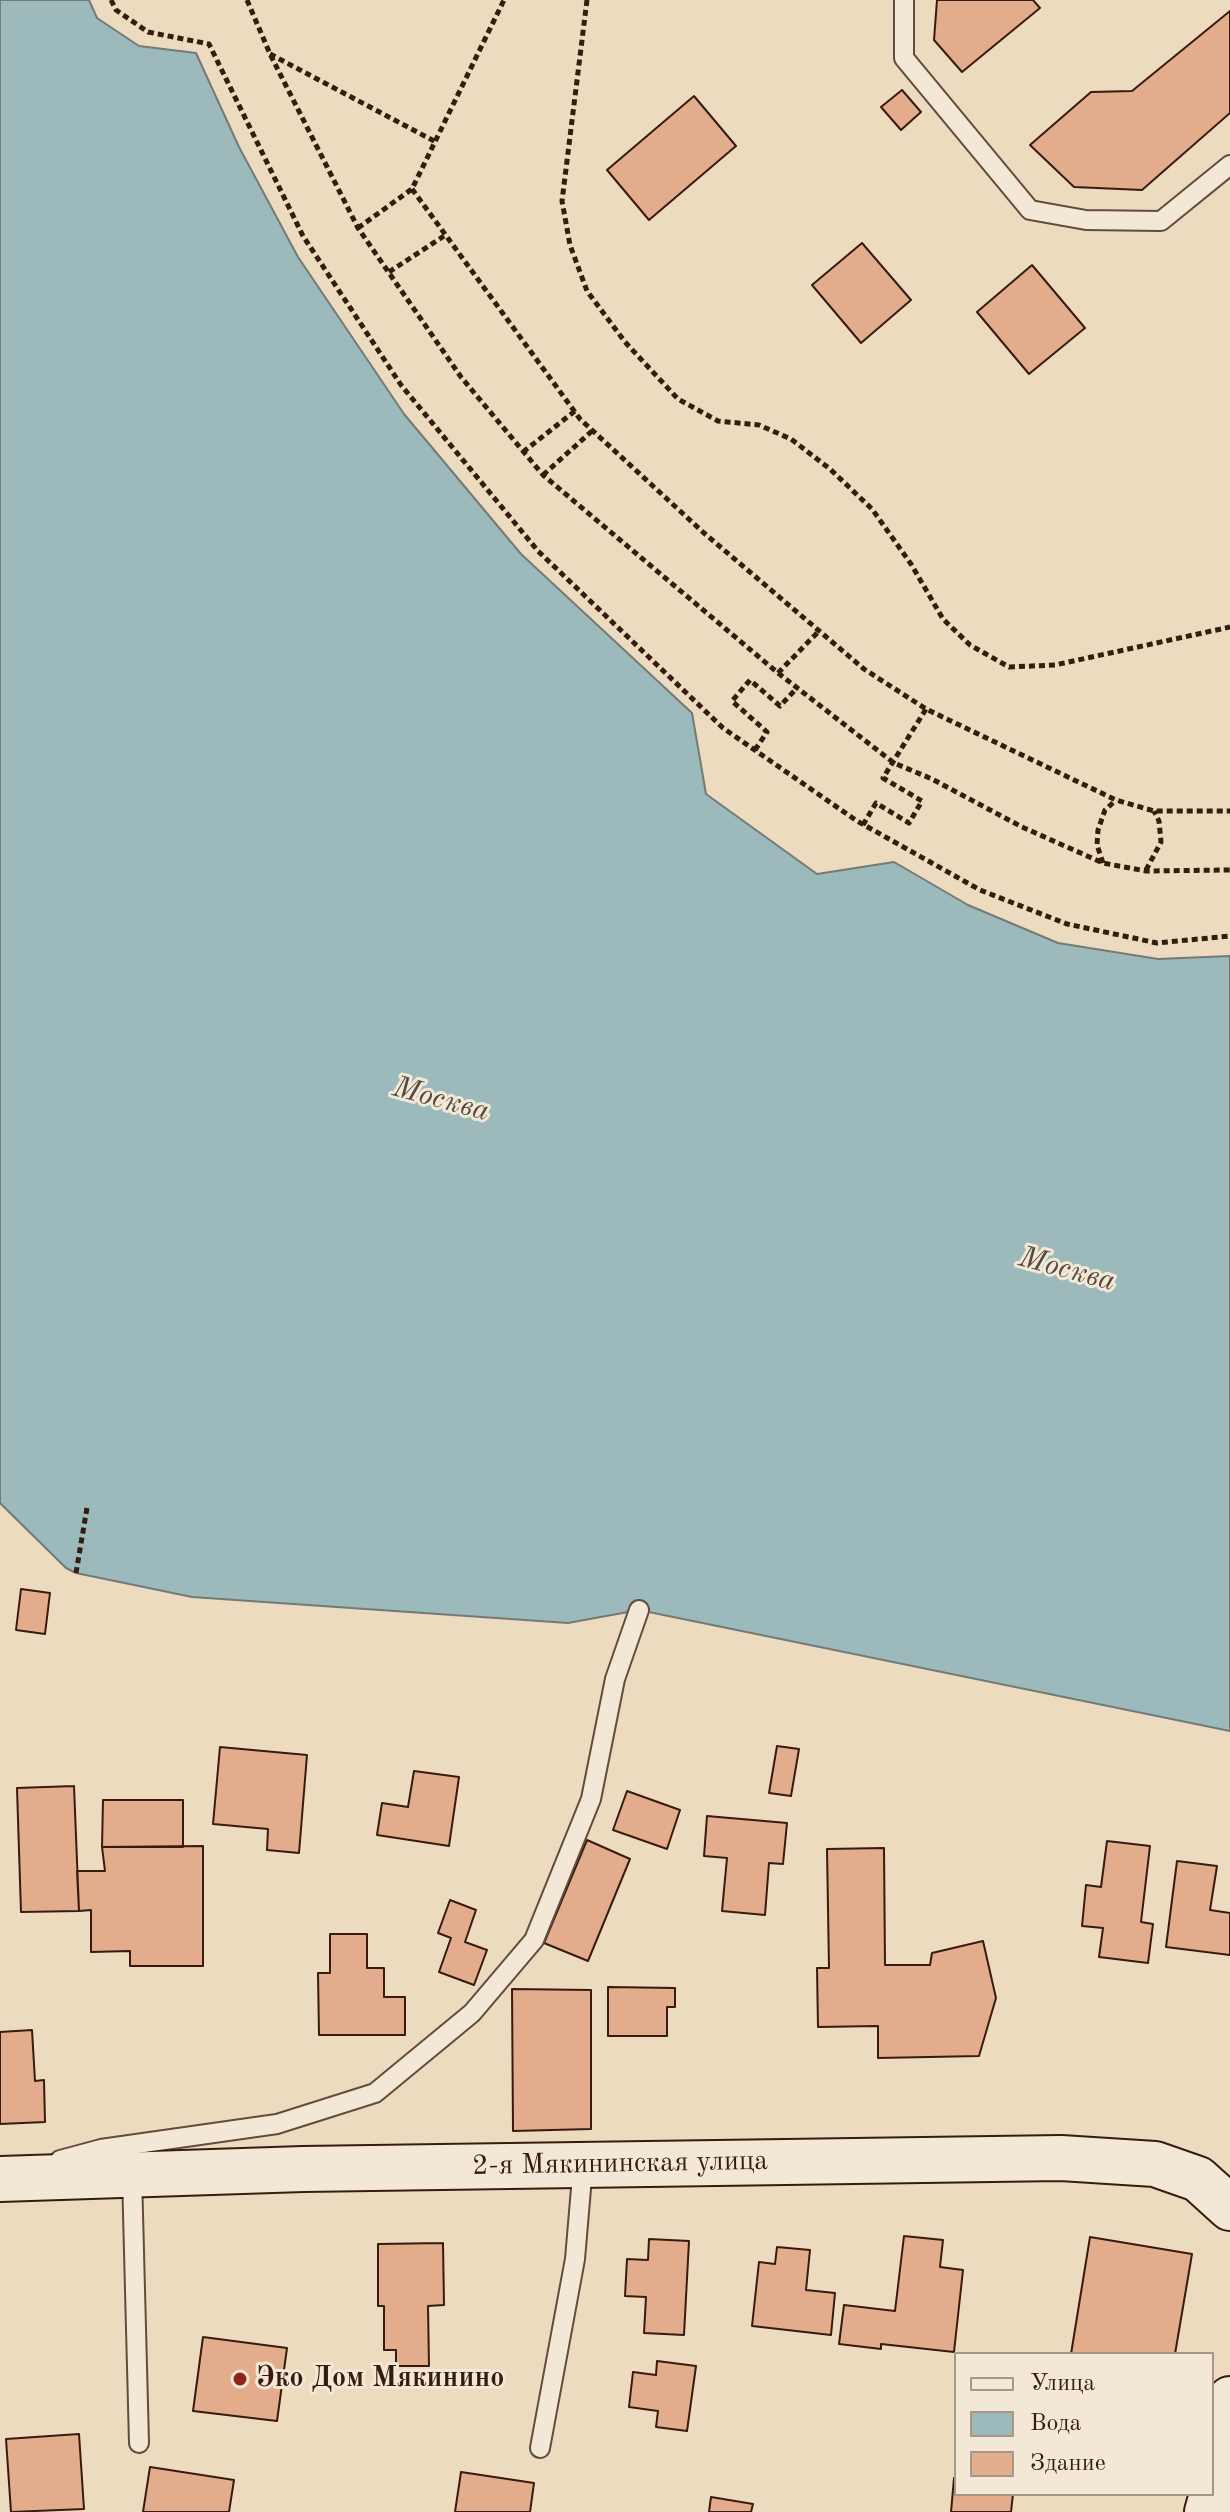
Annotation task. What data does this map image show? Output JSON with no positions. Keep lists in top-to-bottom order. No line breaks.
{"streets":{"street":["2-я Мякининская улица"]},"water":["Москва"],"places":["Эко Дом Мякинино"],"legend":["Улица","Вода","Здание"]}
